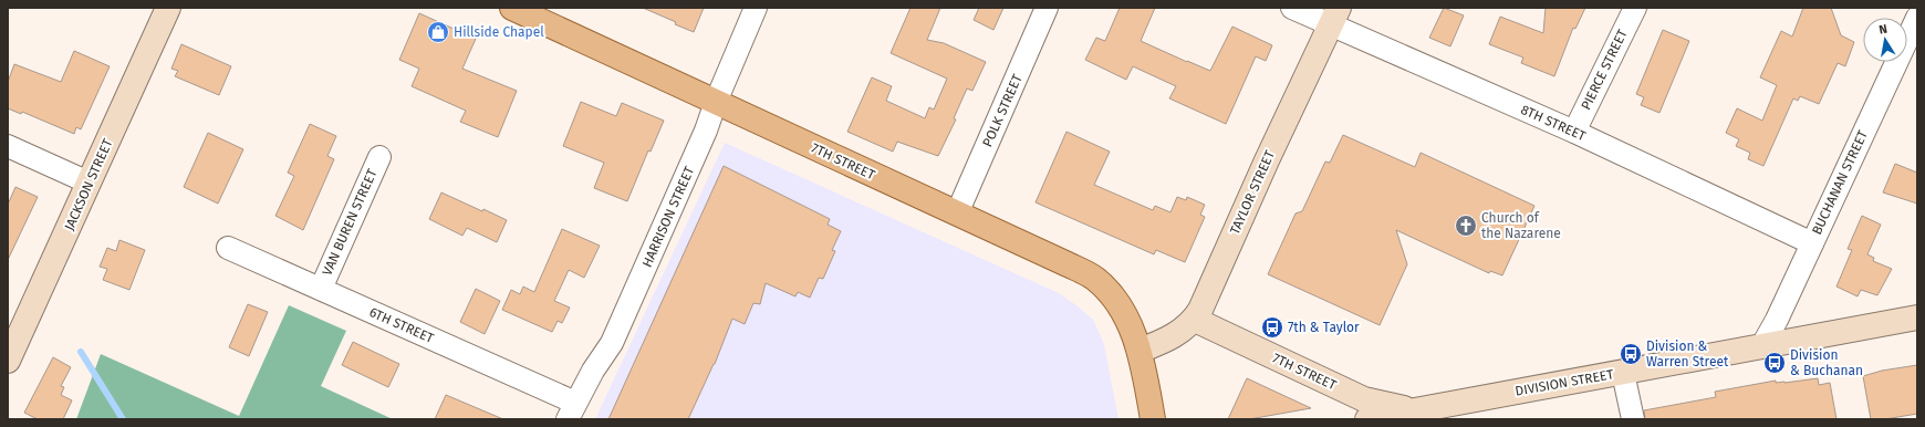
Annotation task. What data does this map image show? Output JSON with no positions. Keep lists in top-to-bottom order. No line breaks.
{"streets":{"main road":["7TH STREET"],"street":["PIERCE STREET","POLK STREET","8TH STREET","BUCHANAN STREET","JACKSON STREET","TAYLOR STREET","HARRISON STREET","VAN BUREN STREET","6TH STREET","DIVISION STREET"]},"crossings":[["PIERCE STREET","8TH STREET"],["POLK STREET","7TH STREET"],["8TH STREET","BUCHANAN STREET"],["8TH STREET","TAYLOR STREET"],["7TH STREET","TAYLOR STREET"],["7TH STREET","HARRISON STREET"],["7TH STREET","DIVISION STREET"],["BUCHANAN STREET","DIVISION STREET"],["HARRISON STREET","6TH STREET"],["VAN BUREN STREET","6TH STREET"]],"places":{"shop":["Hillside Chapel"],"church":["Church of the Nazarene"],"bus stop":["7th & Taylor","Division & Warren Street","Division & Buchanan"]},"north":"top"}
